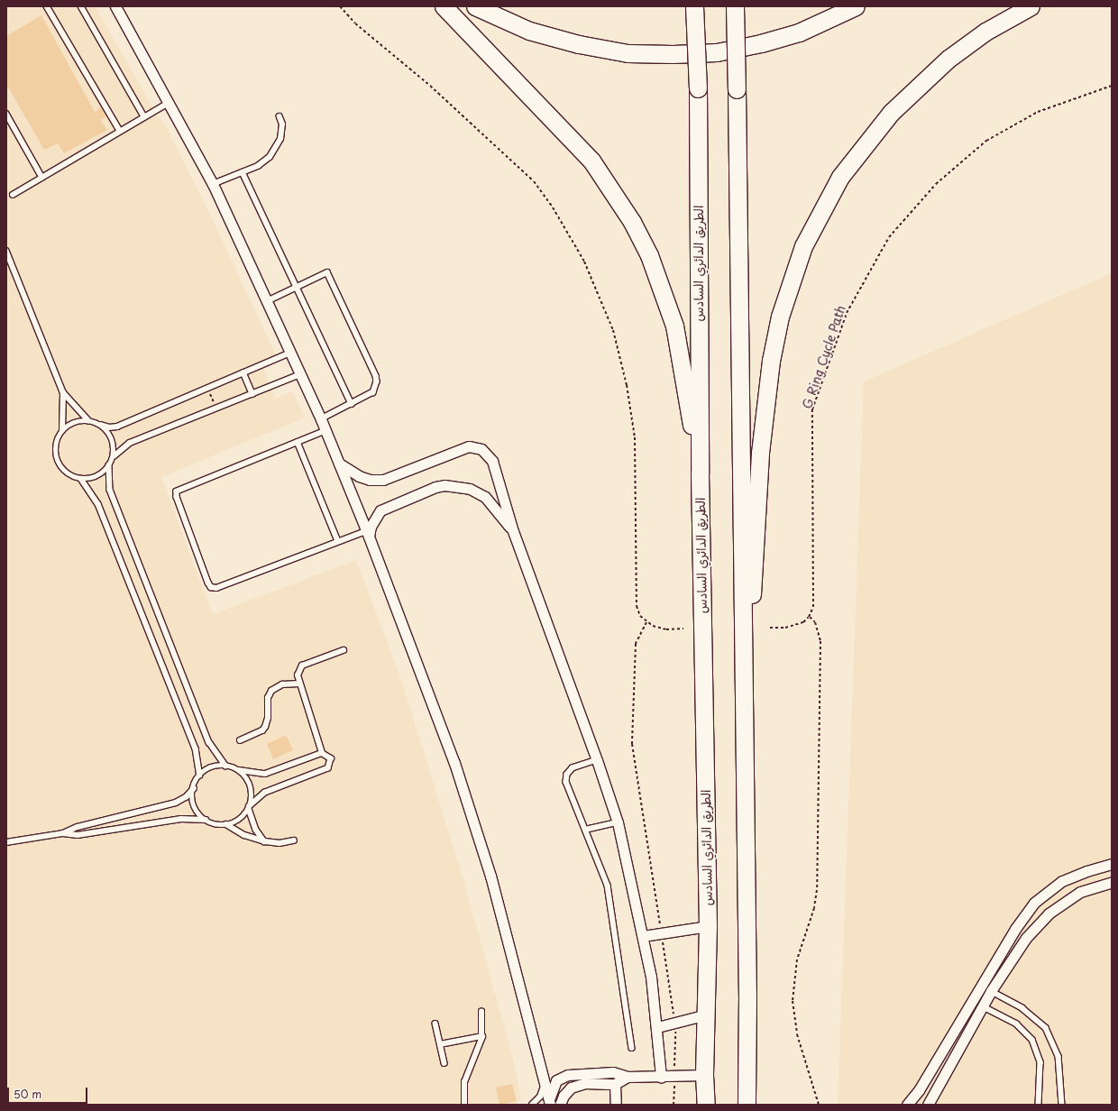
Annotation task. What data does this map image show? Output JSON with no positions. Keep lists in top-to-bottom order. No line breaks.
{"streets":{"highway":["الطريق الدائري السادس"],"path":["G Ring Cycle Path"]},"scale_bar":"50 m"}
